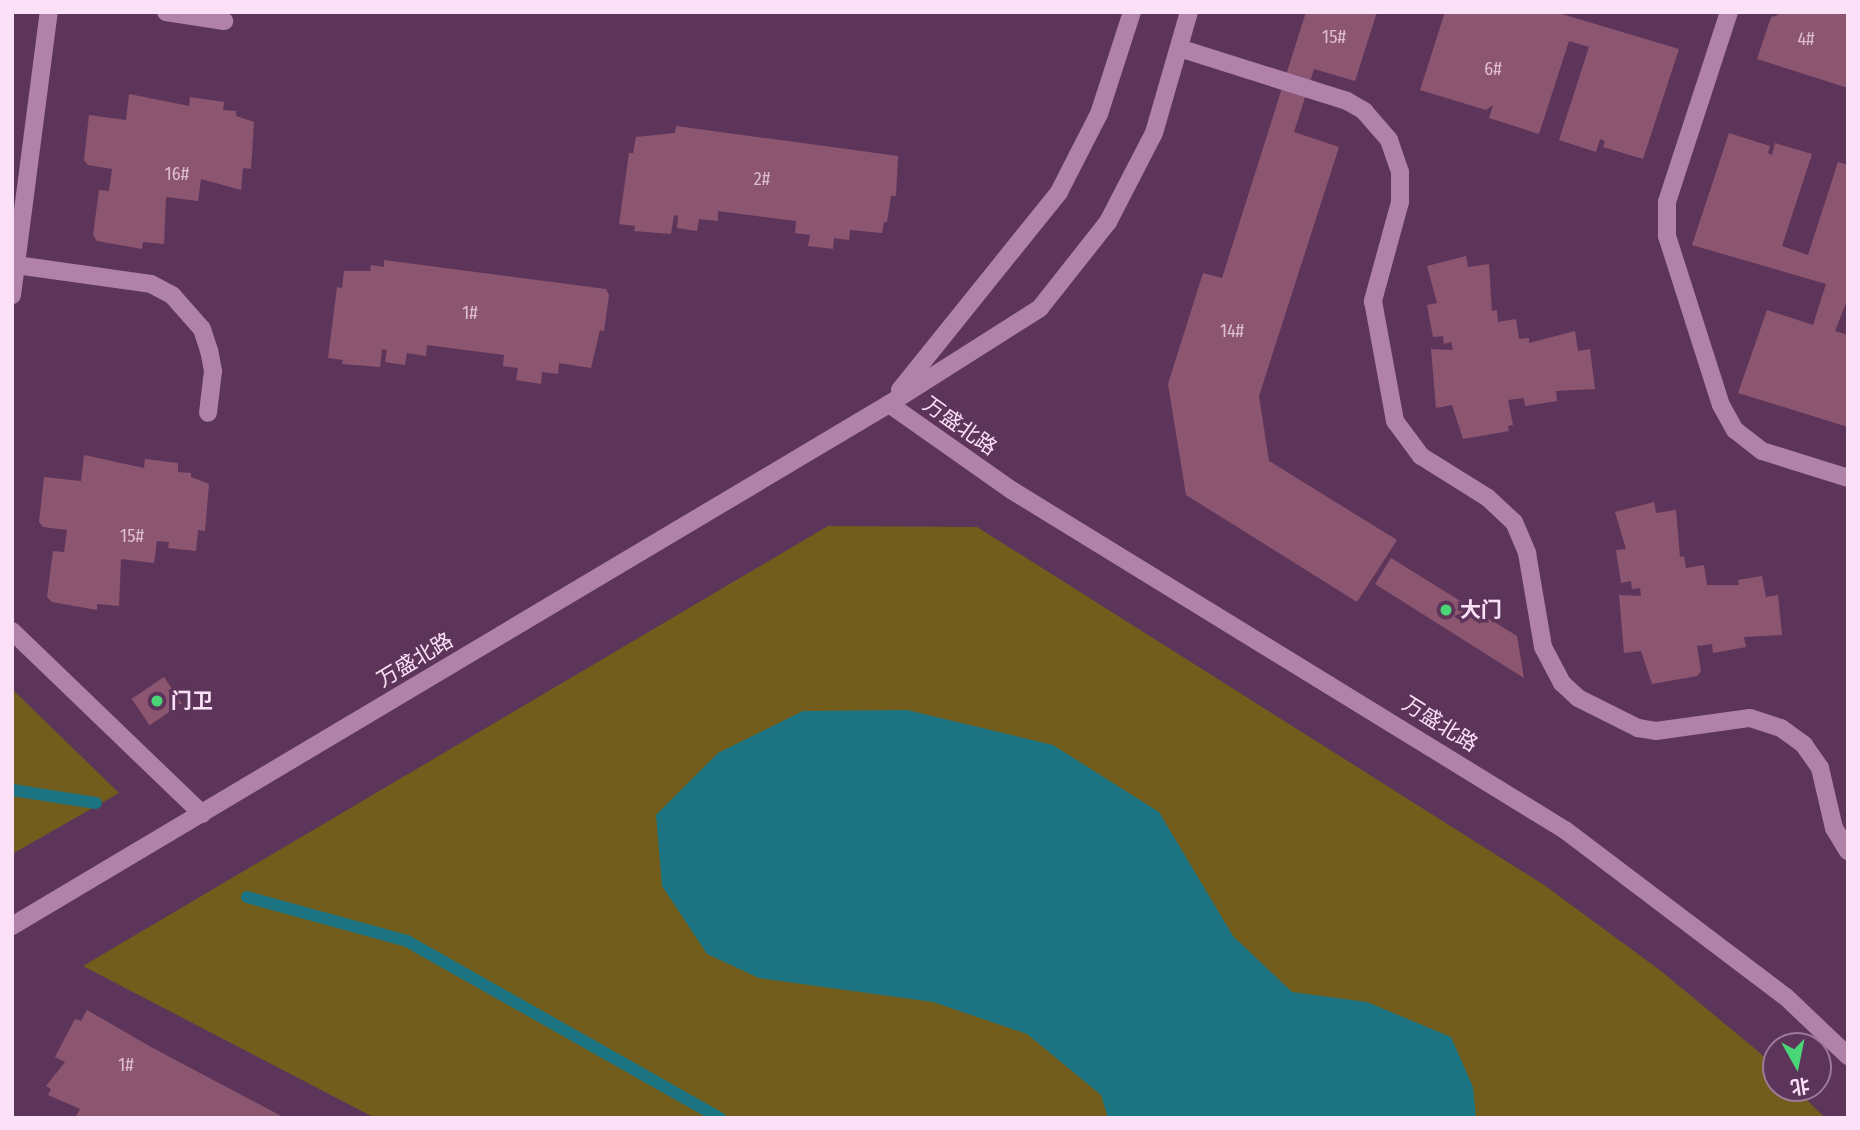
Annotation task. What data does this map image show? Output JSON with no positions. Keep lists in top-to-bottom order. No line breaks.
{"streets":{"street":["万盛北路"]},"places":["大门","门卫"],"house_numbers":["15#","4#","6#","16#","2#","1#","14#","15#","1#"],"north":"bottom"}
